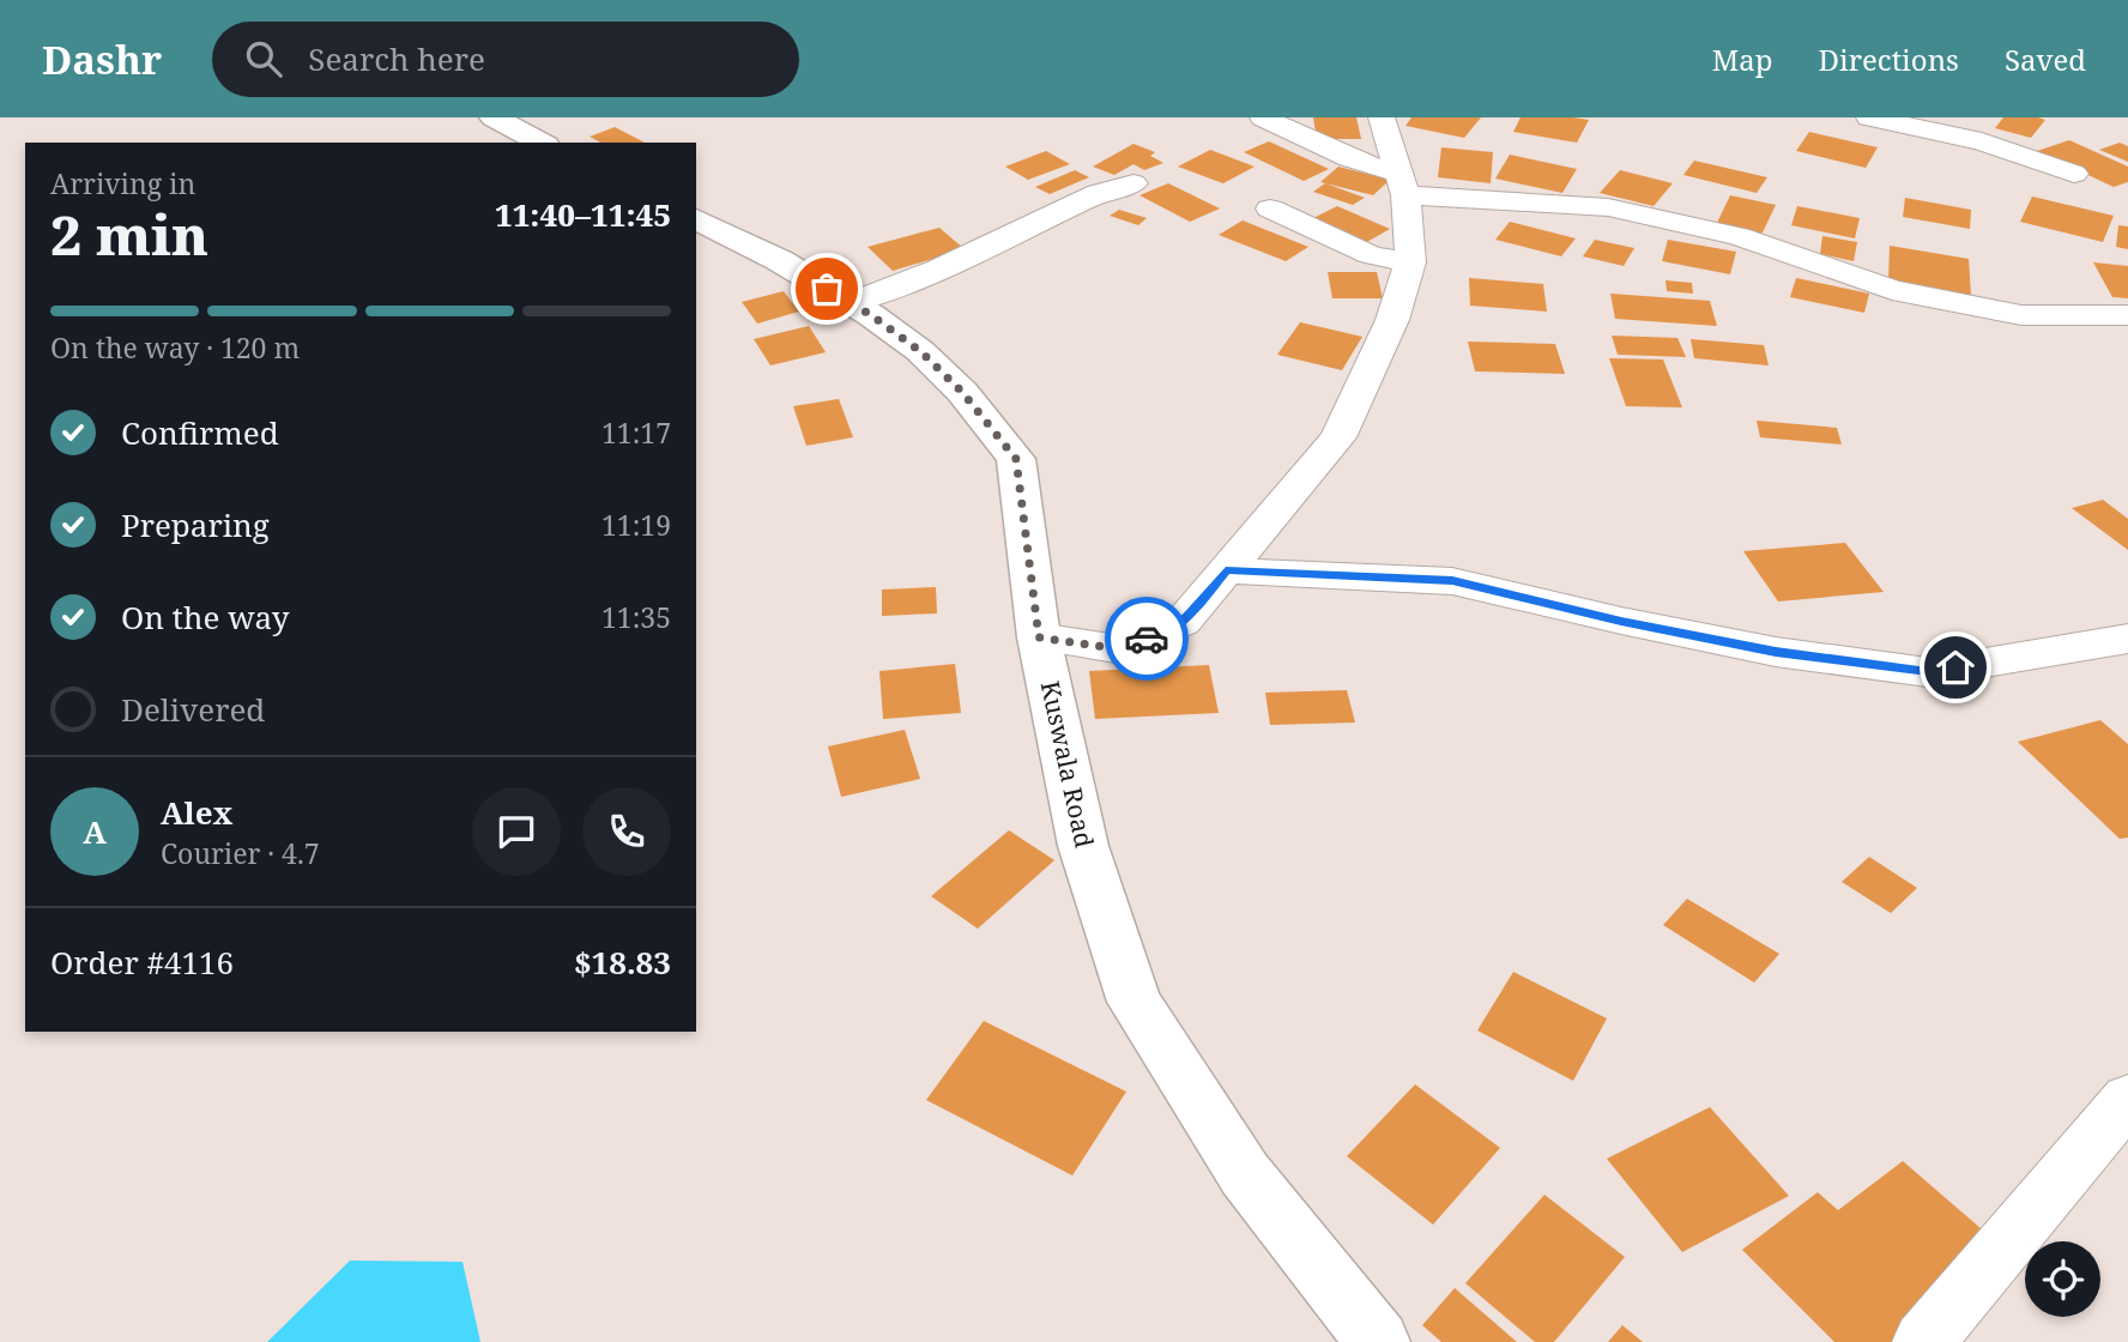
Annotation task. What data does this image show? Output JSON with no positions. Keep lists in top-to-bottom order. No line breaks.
{"streets":{"street":["Kuswala Road"]},"page":{"header":"Dashr","search":"Search here","nav":["Map","Directions","Saved"],"heading":["2 min","Arriving in","11:40–11:45"],"panel":["Alex","Courier · 4.7","Order #4116","$18.83"],"bar":"On the way · 120 m","list":[["Confirmed","11:17"],["Preparing","11:19"],["On the way","11:35"],"Delivered"],"round":"A"}}
